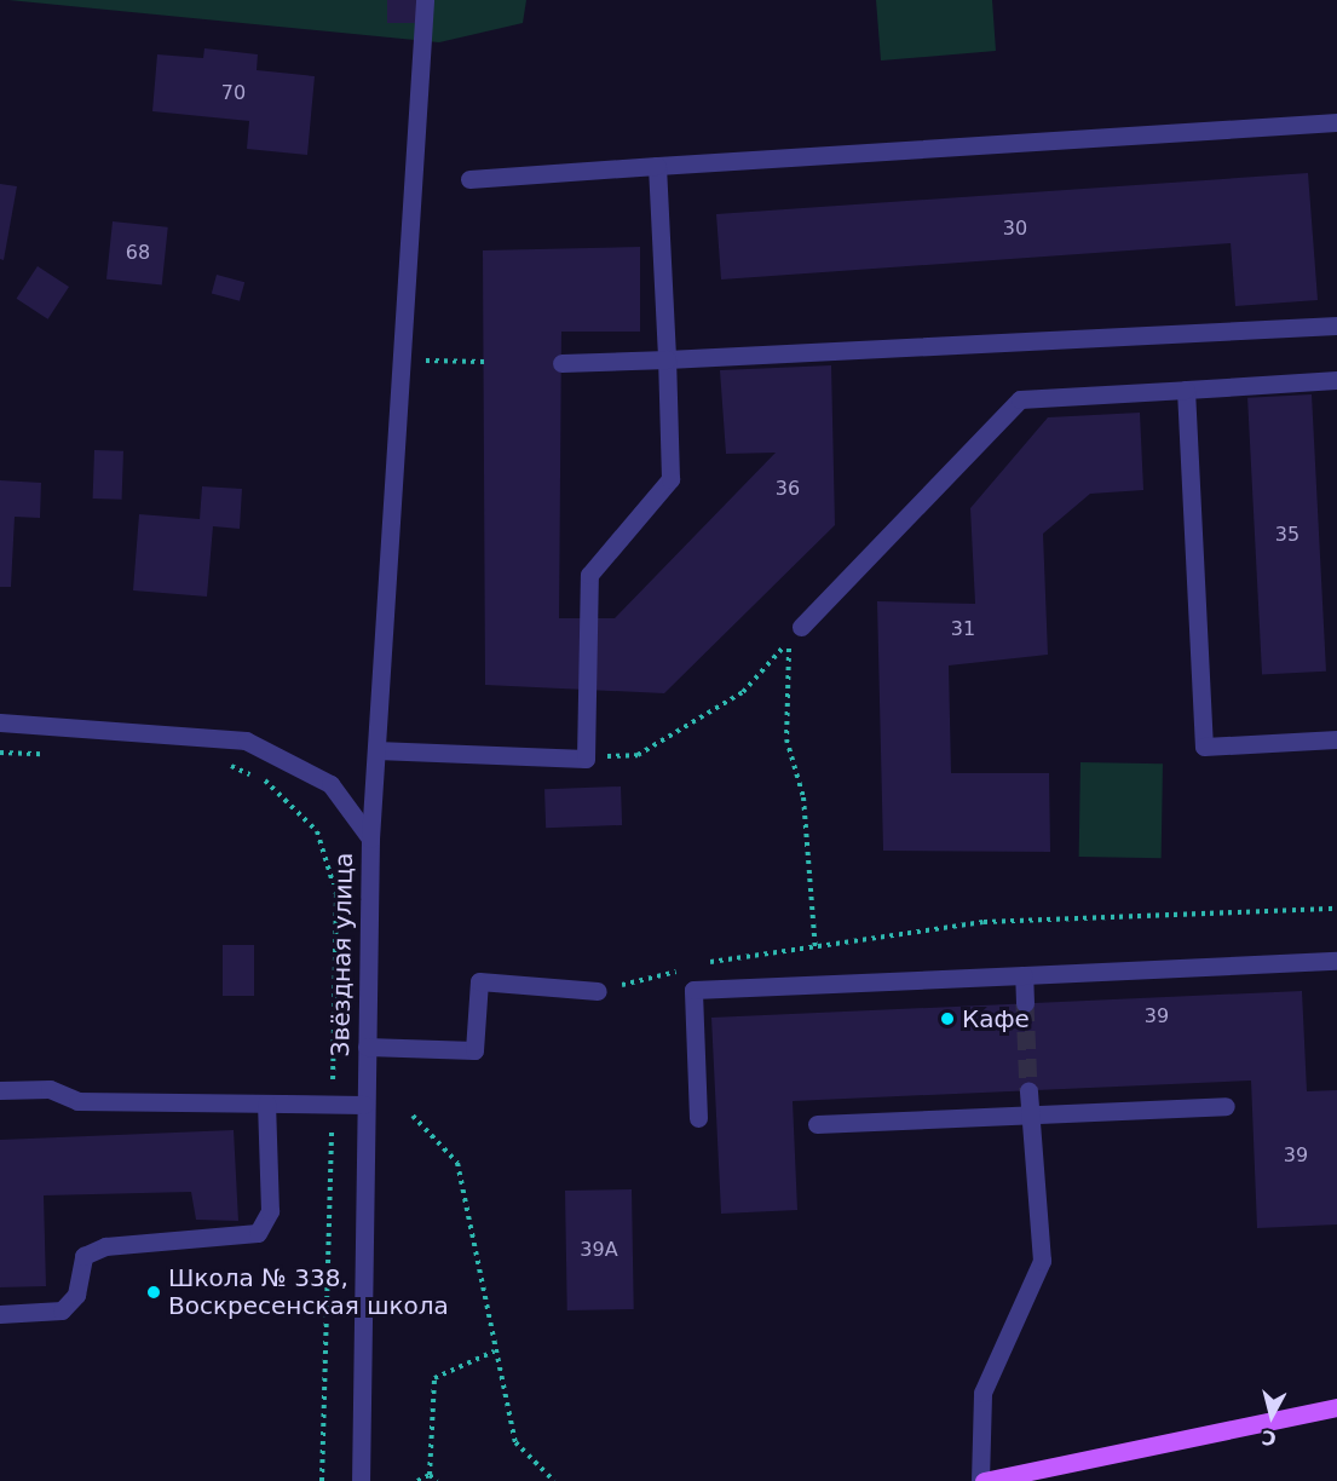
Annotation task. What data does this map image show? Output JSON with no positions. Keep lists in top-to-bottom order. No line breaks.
{"streets":{"street":["Звёздная улица"]},"places":["Кафе","Школа № 338, Воскресенская школа"],"house_numbers":["70","30","68","36","35","31","39","39","39А"],"north":"bottom"}
